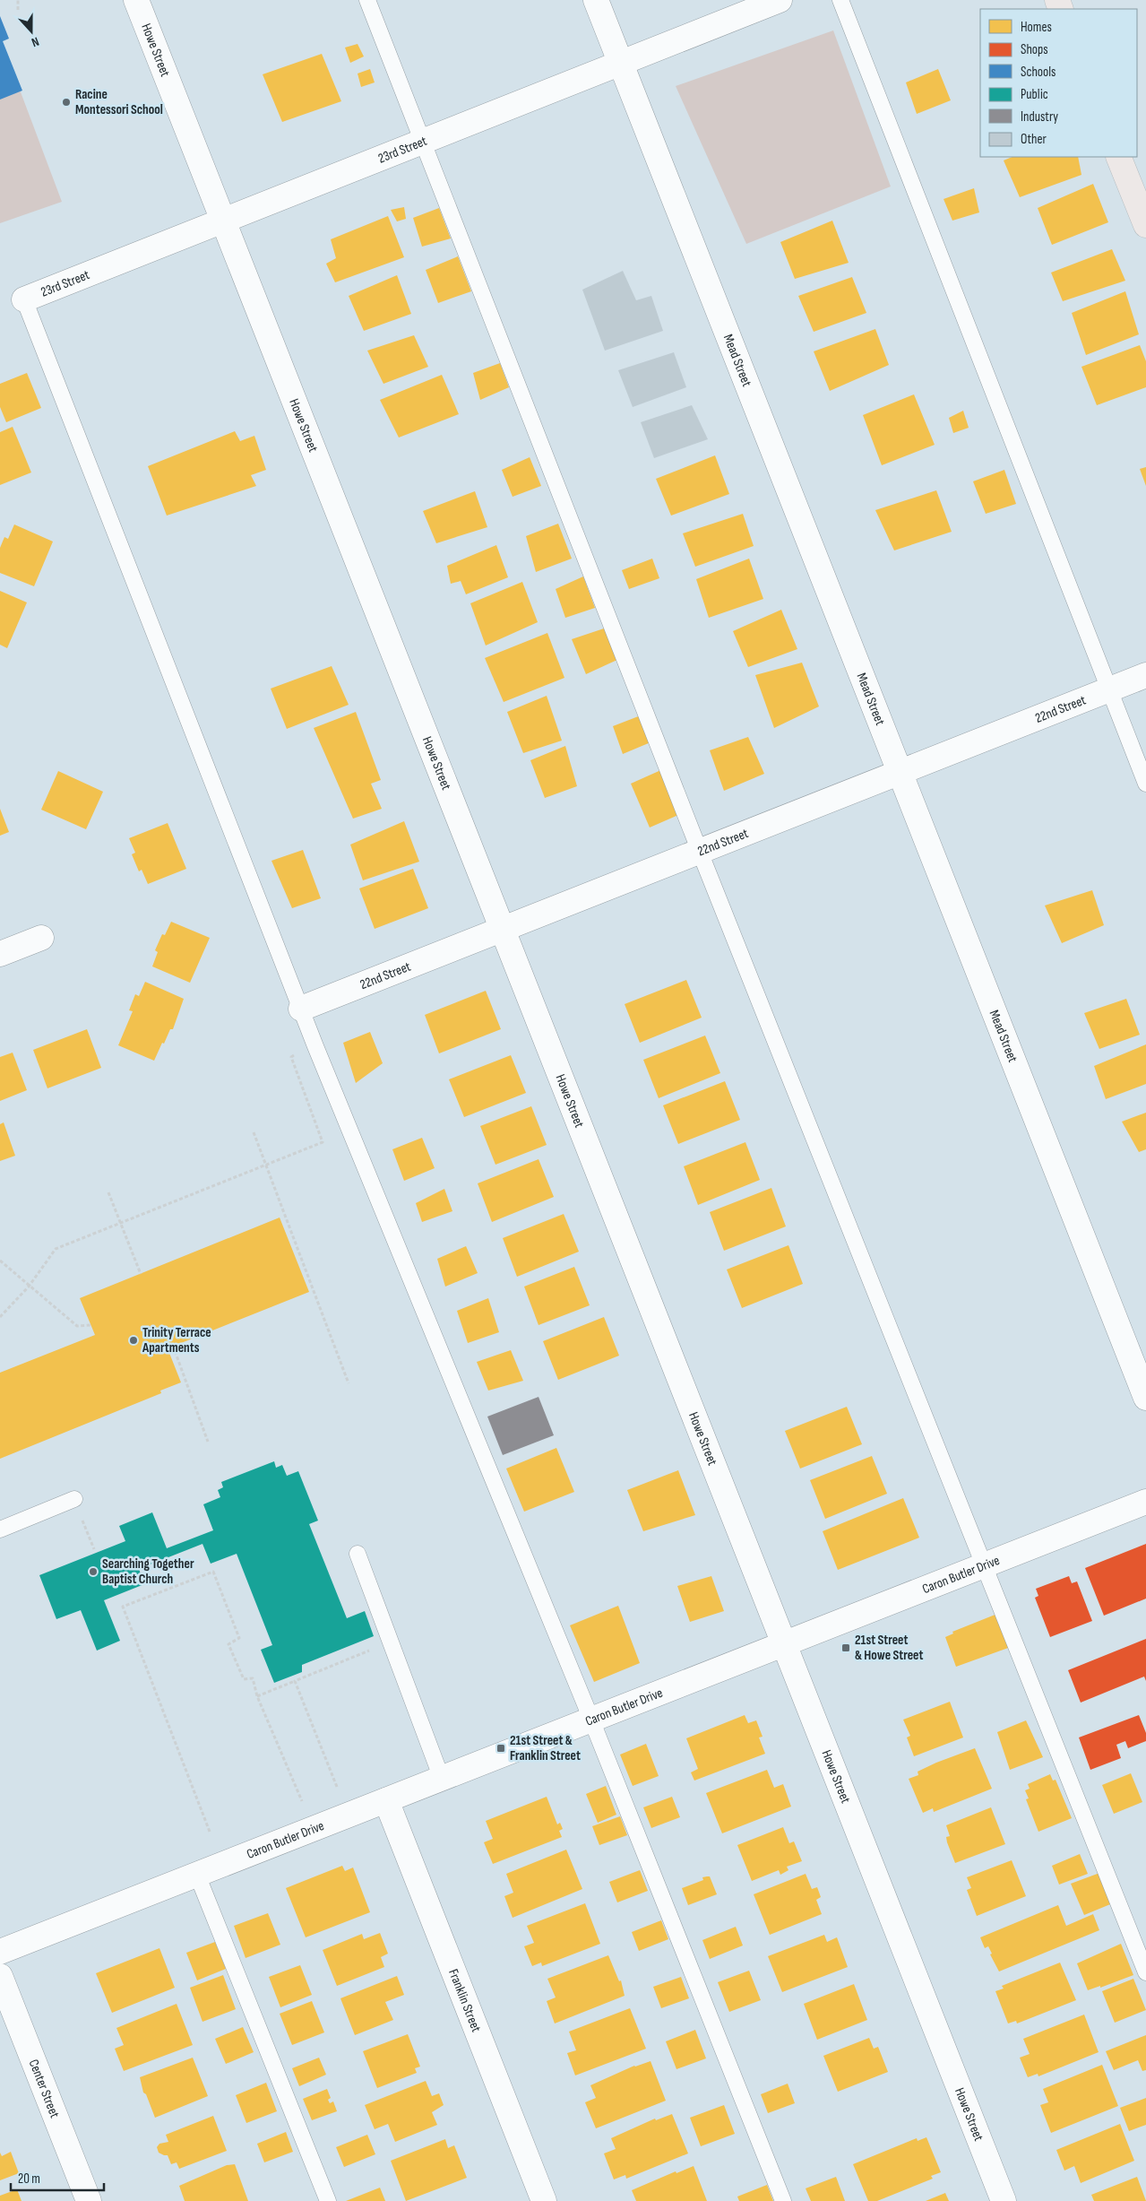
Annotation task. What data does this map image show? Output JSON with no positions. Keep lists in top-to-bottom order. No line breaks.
{"streets":{"street":["Howe Street","23rd Street","Mead Street","22nd Street","Caron Butler Drive","Franklin Street","Center Street"]},"crossings":[["Howe Street","23rd Street"],["Howe Street","22nd Street"],["Howe Street","Caron Butler Drive"],["23rd Street","Mead Street"],["Mead Street","22nd Street"],["Caron Butler Drive","Franklin Street"]],"places":{"other":["Racine Montessori School","Trinity Terrace Apartments","Searching Together Baptist Church"],"transit":["21st Street & Howe Street","21st Street & Franklin Street"]},"legend":["Homes","Shops","Schools","Public","Industry","Other"],"scale_bar":"20 m","north":"bottom"}
